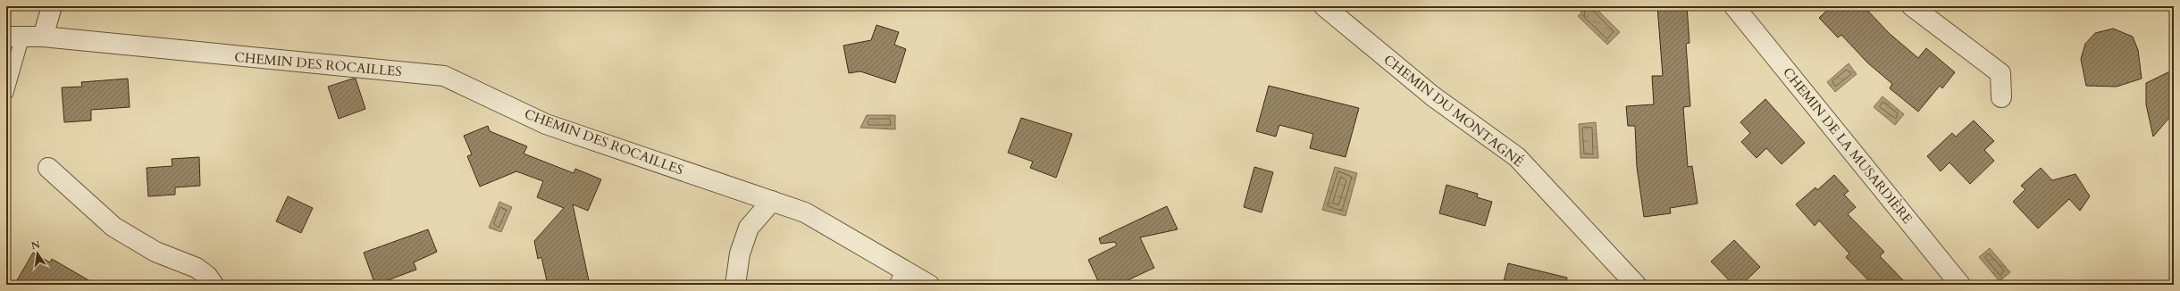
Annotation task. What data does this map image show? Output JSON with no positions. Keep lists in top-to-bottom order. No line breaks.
{"streets":{"street":["CHEMIN DES ROCAILLES","CHEMIN DU MONTAGNÉ","CHEMIN DE LA MUSARDIÈRE"]},"north":"top"}
